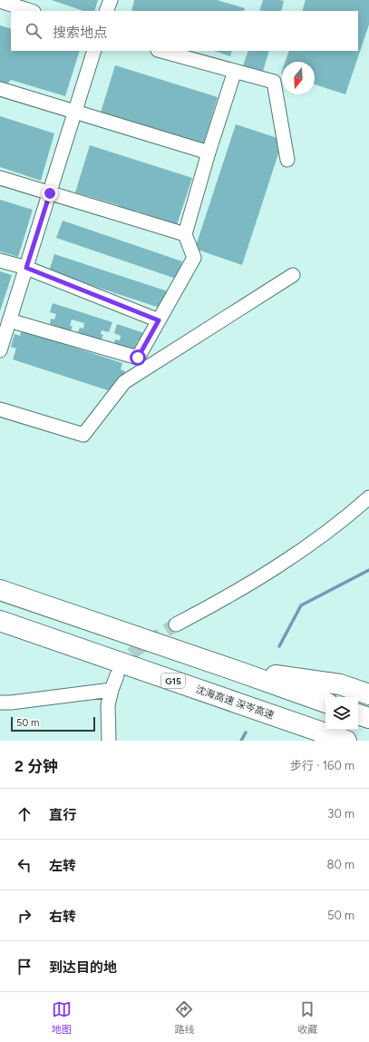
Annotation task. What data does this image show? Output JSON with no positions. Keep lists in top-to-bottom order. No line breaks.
{"streets":{"highway":["G15","沈海高速 深岑高速"]},"scale_bar":"50 m","north":"bottom","page":{"search":"搜索地点","scale":"50 m","heading":["2 分钟","步行 · 160 m"],"list":[["直行","30 m"],["左转","80 m"],["右转","50 m"],"到达目的地"],"nav":["地图","路线","收藏"]}}
